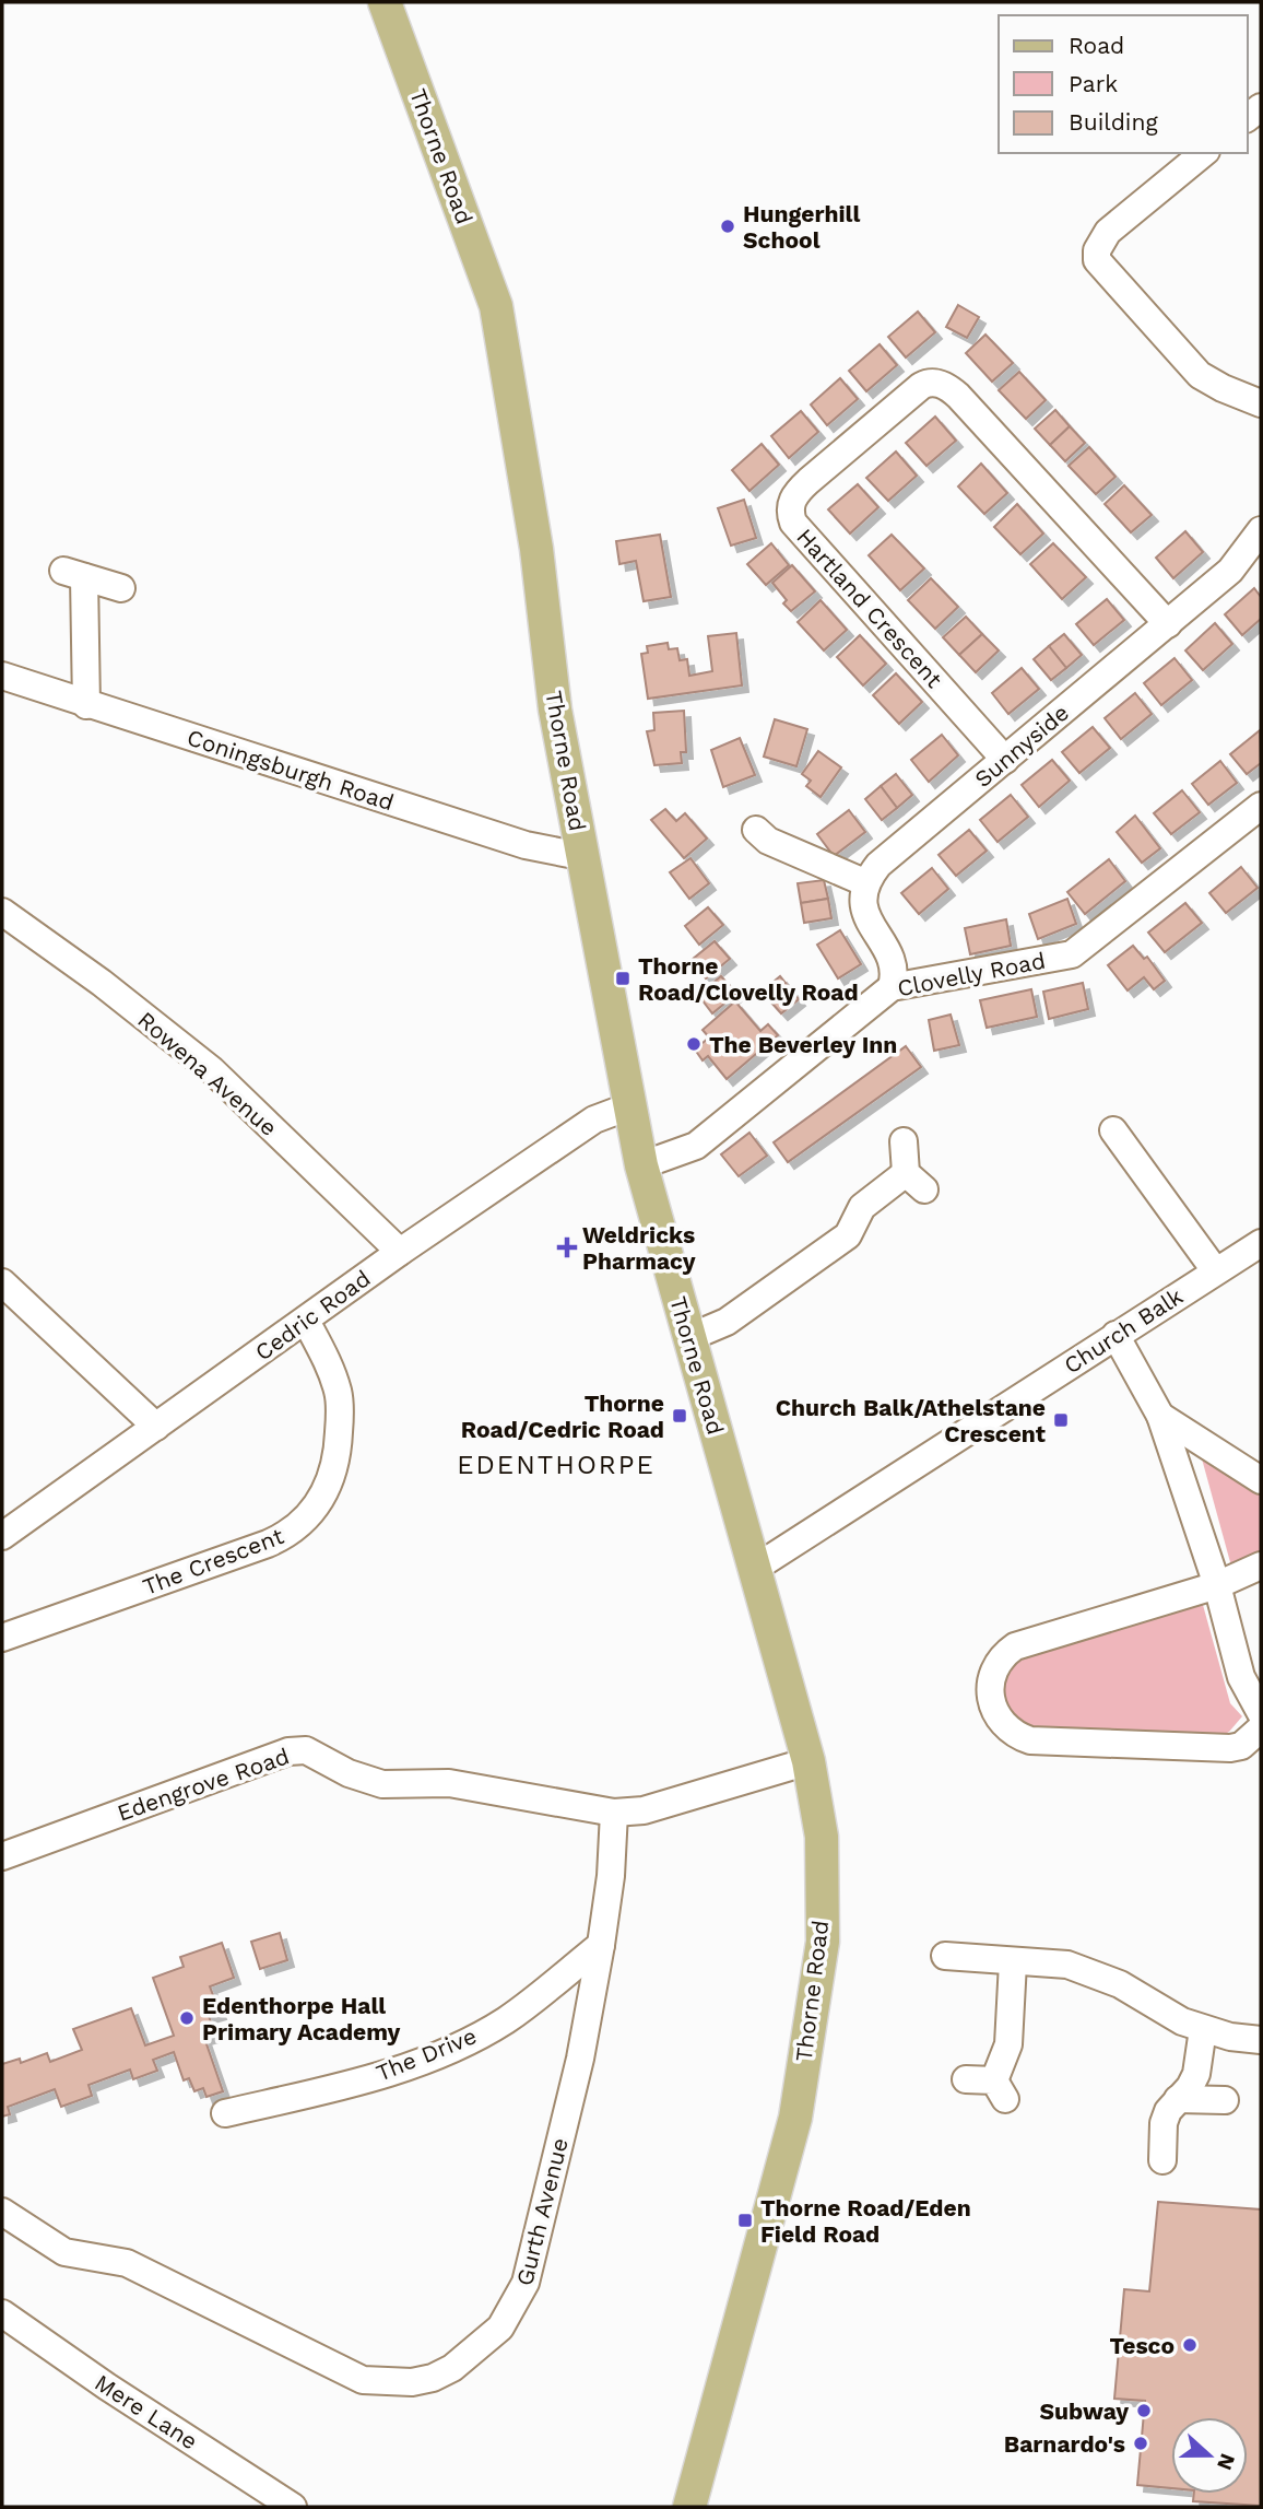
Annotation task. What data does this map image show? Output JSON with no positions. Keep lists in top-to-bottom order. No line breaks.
{"streets":{"main road":["Thorne Road"],"street":["Hartland Crescent","Sunnyside","Coningsburgh Road","Clovelly Road","Rowena Avenue","Cedric Road","Church Balk","The Crescent","Edengrove Road","The Drive","Gurth Avenue","Mere Lane"]},"crossings":[["Thorne Road","Coningsburgh Road"],["Thorne Road","Clovelly Road"],["Thorne Road","Cedric Road"],["Thorne Road","Church Balk"],["Thorne Road","Edengrove Road"],["Hartland Crescent","Sunnyside"],["Rowena Avenue","Cedric Road"],["Cedric Road","The Crescent"],["Edengrove Road","Gurth Avenue"],["The Drive","Gurth Avenue"]],"districts":["EDENTHORPE"],"places":{"other":["Hungerhill School","The Beverley Inn","Edenthorpe Hall Primary Academy","Tesco","Subway","Barnardo's"],"transit":["Thorne Road/Clovelly Road","Thorne Road/Cedric Road","Church Balk/Athelstane Crescent","Thorne Road/Eden Field Road"],"health":["Weldricks Pharmacy"]},"legend":["Road","Park","Building"],"north":"right"}
